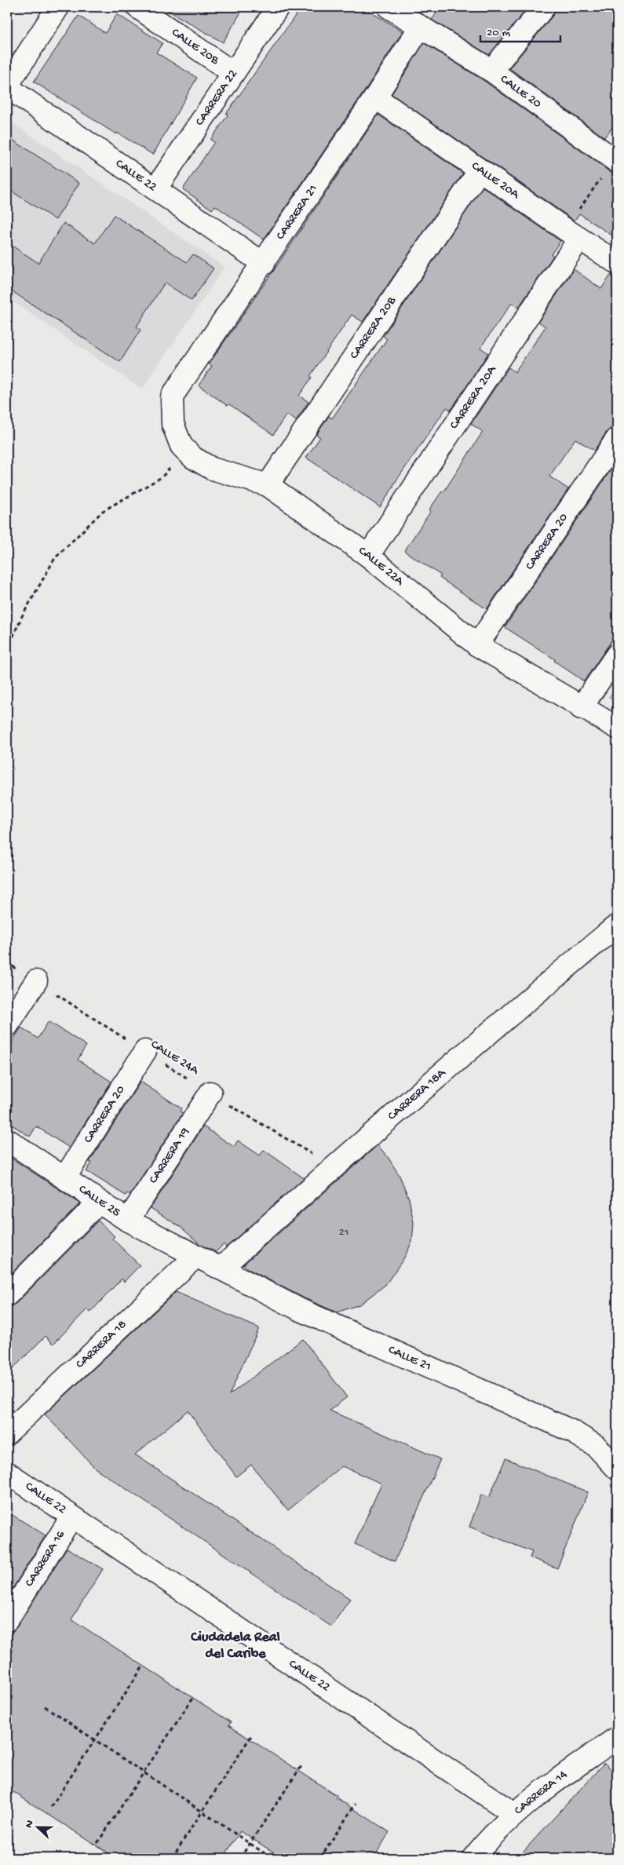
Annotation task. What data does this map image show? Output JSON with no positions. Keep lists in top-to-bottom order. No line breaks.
{"streets":{"street":["CALLE 20B","CALLE 20","CARRERA 22","CALLE 22","CALLE 20A","CARRERA 21","CARRERA 20B","CARRERA 20A","CARRERA 20","CALLE 22A","CARRERA 18A","CARRERA 19","CALLE 25","CARRERA 18","CALLE 21","CARRERA 16","CARRERA 14"],"path":["CALLE 24A"]},"crossings":[["CALLE 20B","CARRERA 22"],["CALLE 20","CARRERA 21"],["CARRERA 22","CALLE 22"],["CALLE 22","CARRERA 21"],["CALLE 22","CARRERA 16"],["CALLE 22","CARRERA 14"],["CALLE 20A","CARRERA 21"],["CALLE 20A","CARRERA 20B"],["CALLE 20A","CARRERA 20A"],["CARRERA 21","CALLE 22A"],["CARRERA 20B","CALLE 22A"],["CARRERA 20A","CALLE 22A"],["CARRERA 20","CALLE 22A"],["CARRERA 20","CALLE 24A"],["CARRERA 20","CALLE 25"],["CALLE 24A","CARRERA 18A"],["CALLE 24A","CARRERA 19"],["CARRERA 18A","CALLE 21"],["CARRERA 19","CALLE 25"],["CALLE 25","CARRERA 18"],["CALLE 25","CALLE 21"],["CARRERA 18","CALLE 21"]],"districts":["Ciudadela Real del Caribe"],"house_numbers":["21"],"scale_bar":"20 m","north":"left"}
